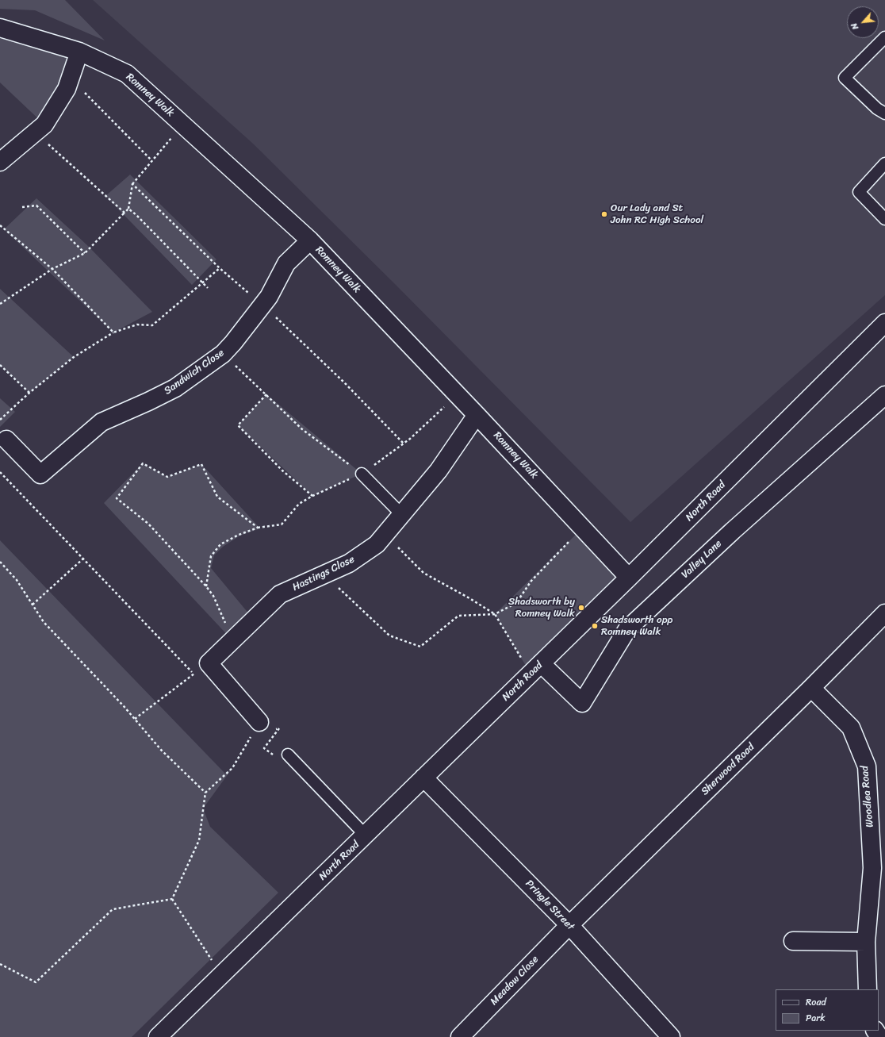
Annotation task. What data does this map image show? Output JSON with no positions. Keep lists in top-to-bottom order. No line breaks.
{"streets":{"street":["Romney Walk","Sandwich Close","North Road","Valley Lane","Hastings Close","Sherwood Road","Woodlea Road","Pringle Street","Meadow Close"]},"crossings":[["Romney Walk","Sandwich Close"],["Romney Walk","North Road"],["Romney Walk","Hastings Close"],["North Road","Valley Lane"],["North Road","Pringle Street"],["Sherwood Road","Woodlea Road"],["Sherwood Road","Pringle Street"],["Sherwood Road","Meadow Close"],["Pringle Street","Meadow Close"]],"places":["Our Lady and St John RC High School","Shadsworth by Romney Walk","Shadsworth opp Romney Walk"],"legend":["Road","Park"],"north":"bottom left"}
